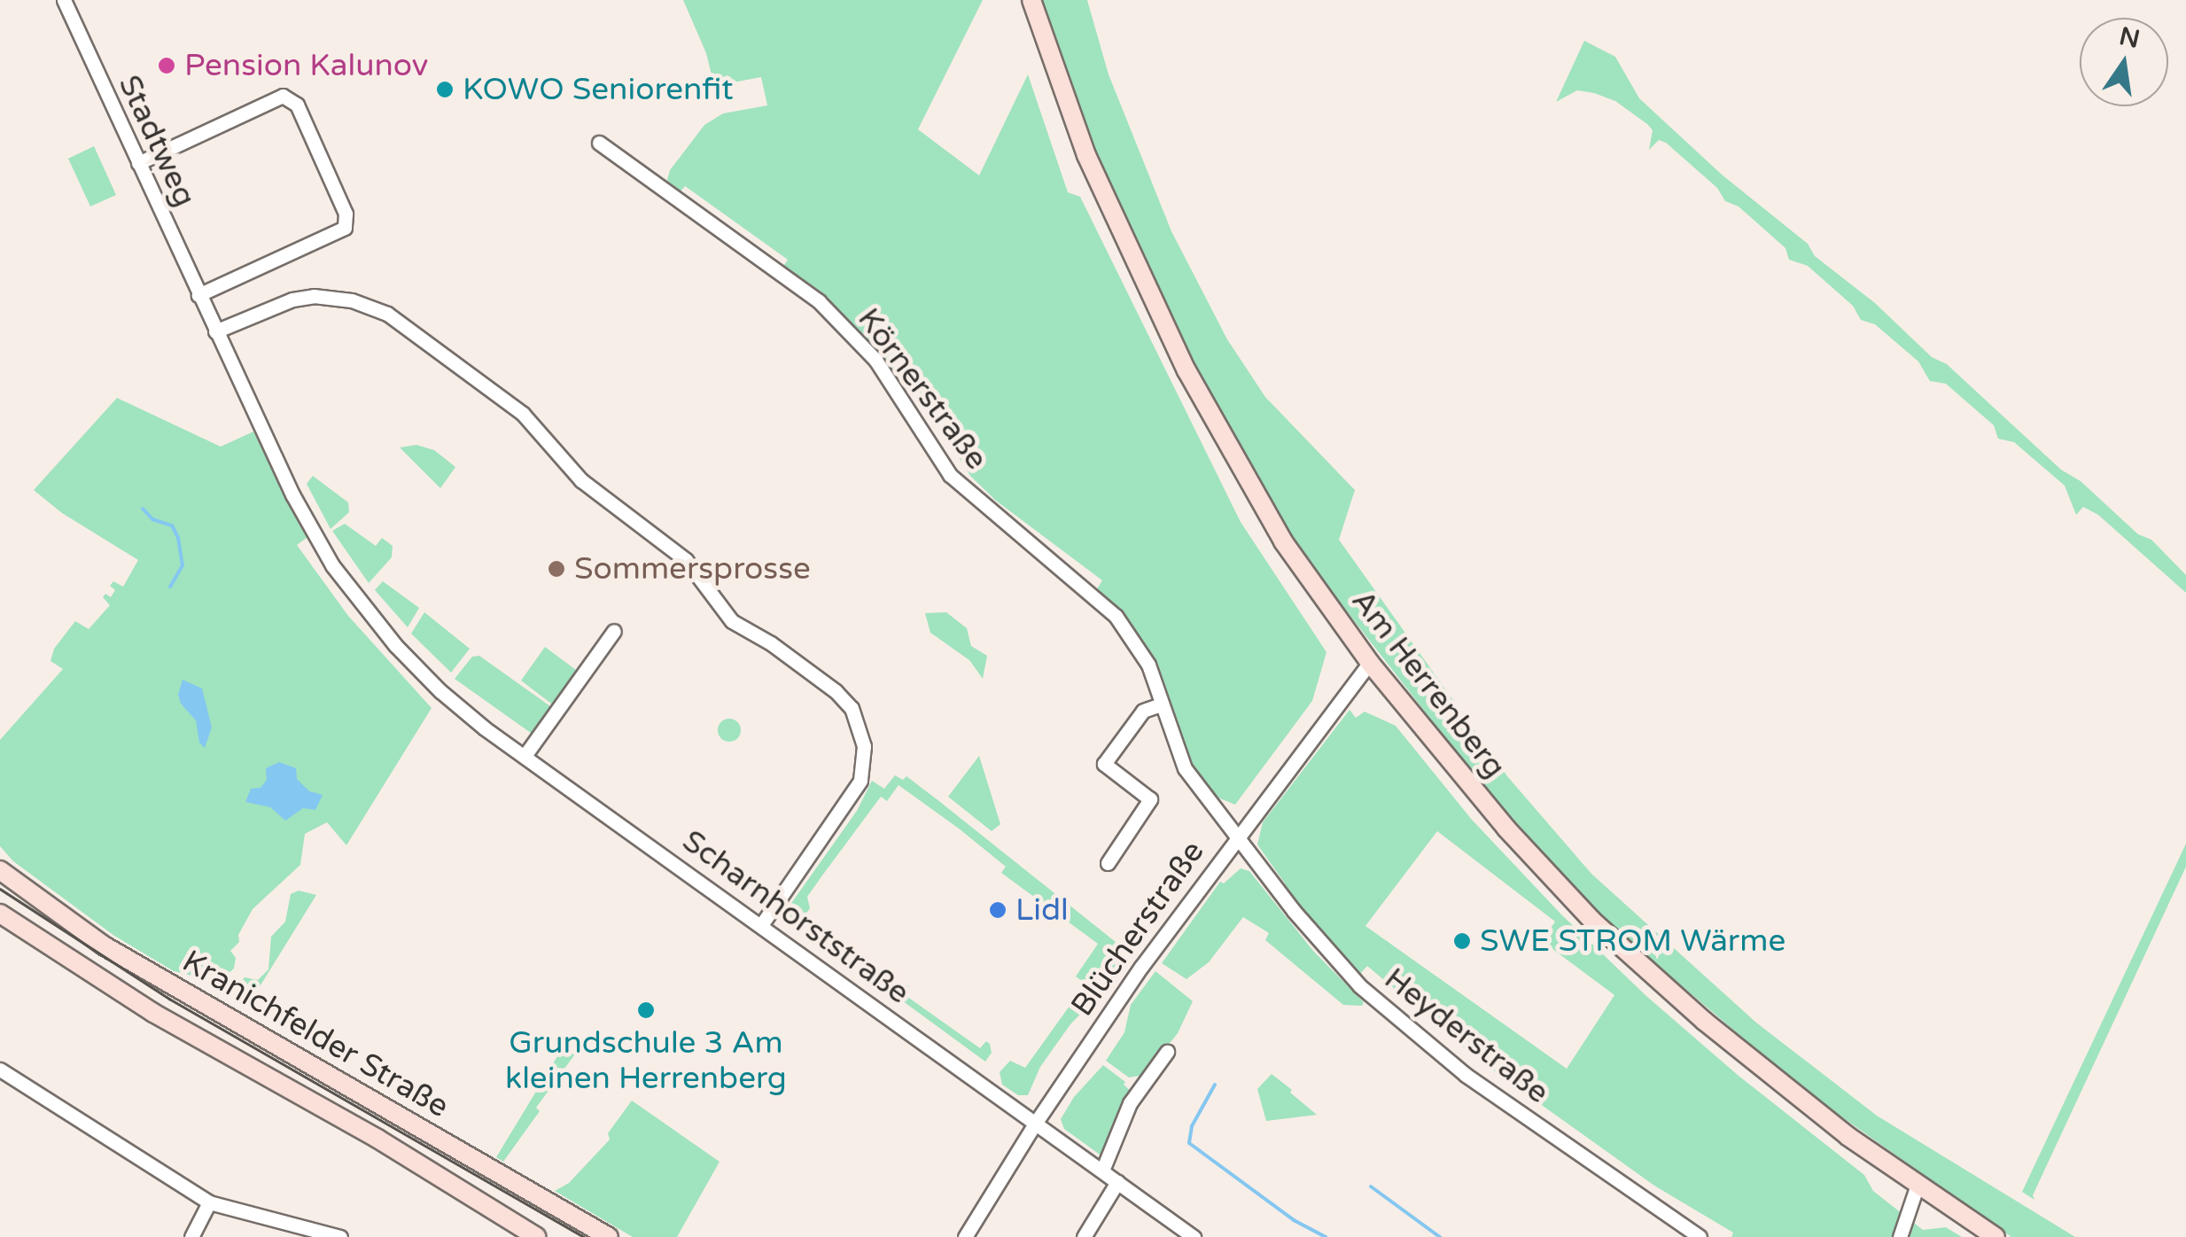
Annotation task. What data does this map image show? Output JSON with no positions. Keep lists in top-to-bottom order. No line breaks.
{"streets":{"main road":["Am Herrenberg","Kranichfelder Straße"],"street":["Stadtweg","Körnerstraße","Scharnhorststraße","Blücherstraße","Heyderstraße"]},"crossings":[["Stadtweg","Scharnhorststraße"],["Körnerstraße","Blücherstraße"],["Körnerstraße","Heyderstraße"],["Am Herrenberg","Blücherstraße"],["Scharnhorststraße","Blücherstraße"],["Blücherstraße","Heyderstraße"]],"places":["Pension Kalunov","KOWO Seniorenfit","Sommersprosse","Lidl","SWE STROM Wärme","Grundschule 3 Am kleinen Herrenberg"],"north":"top"}
